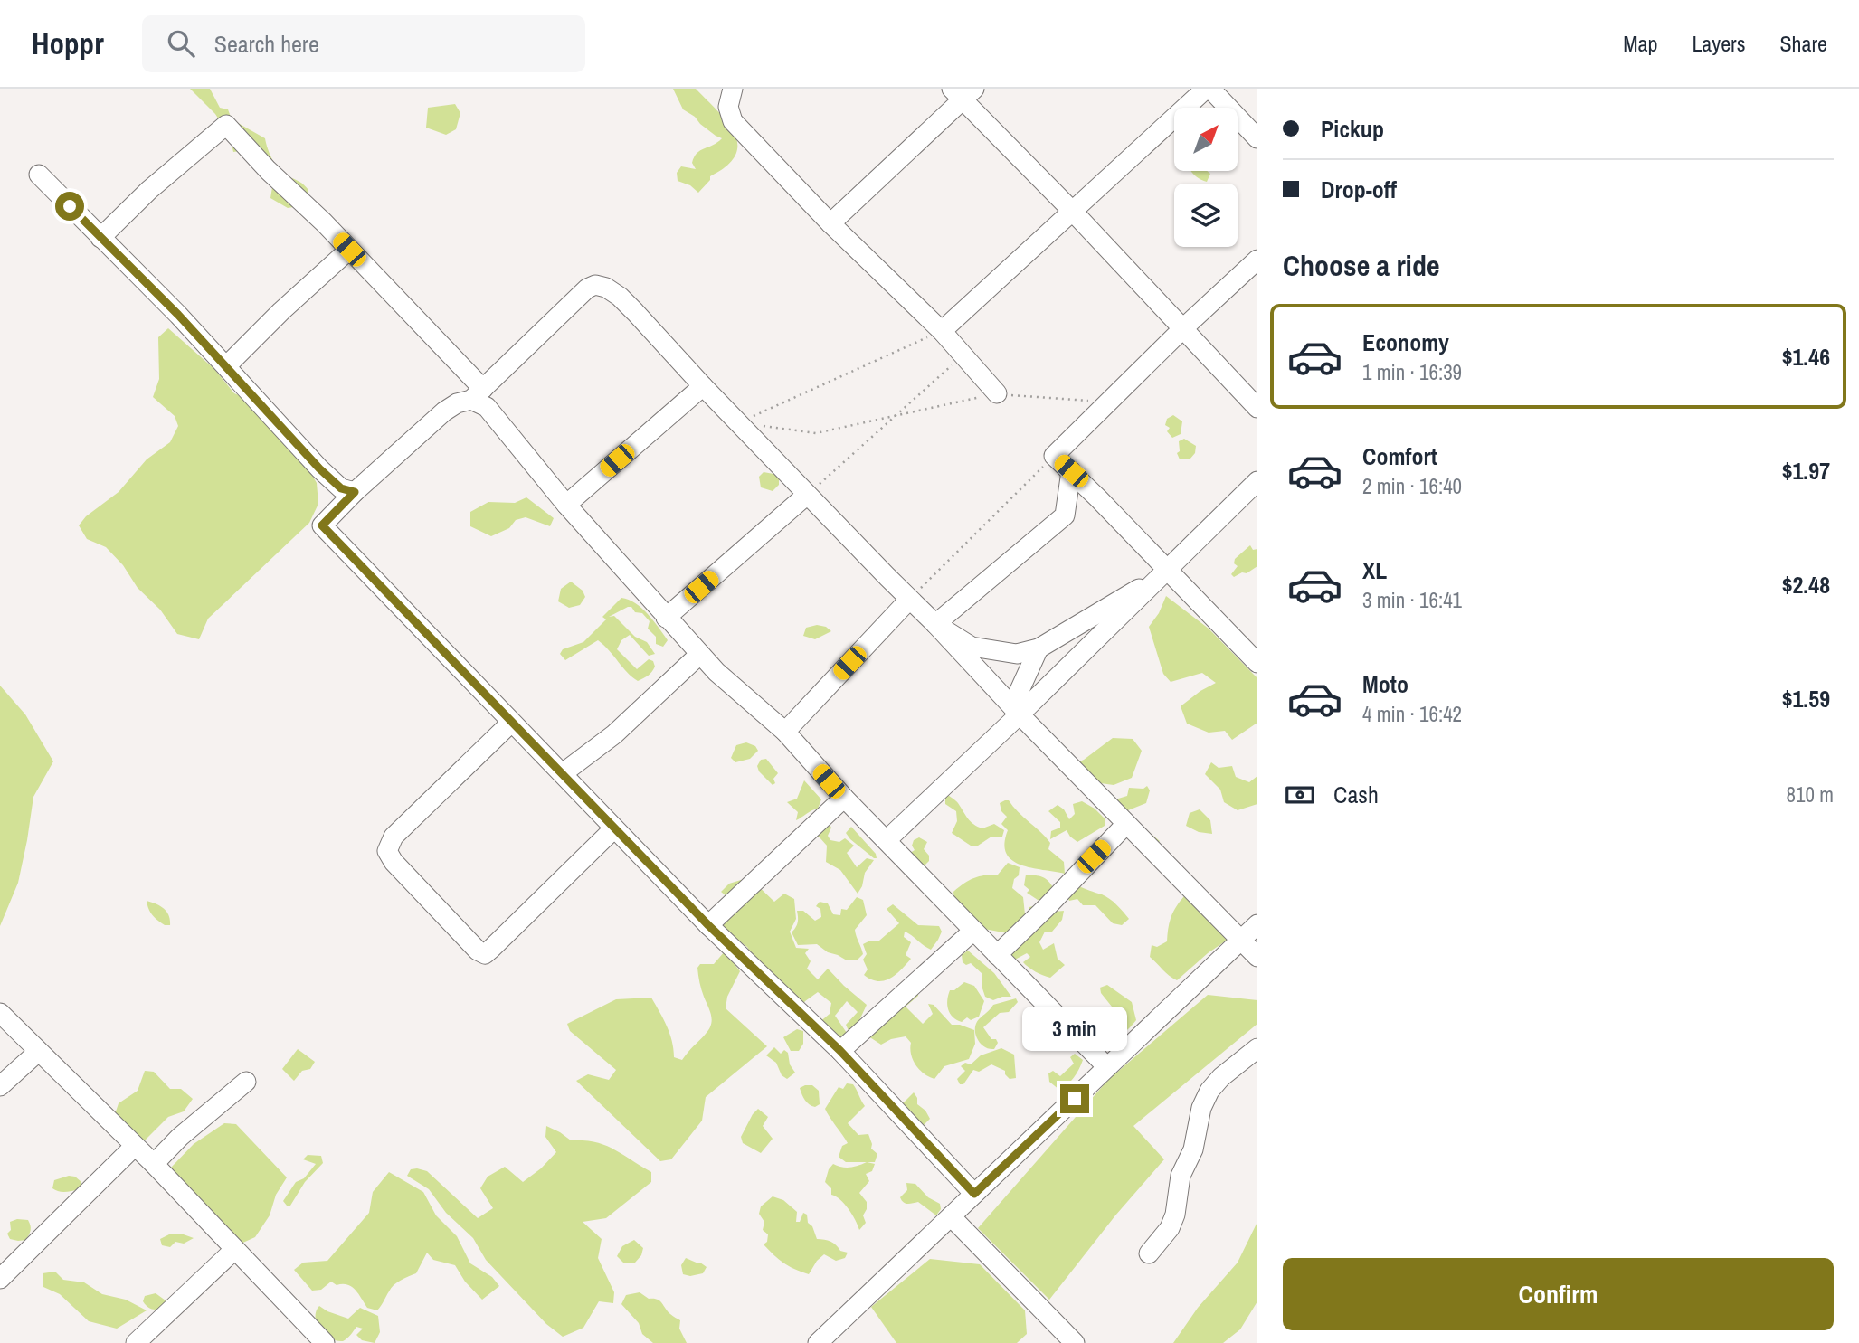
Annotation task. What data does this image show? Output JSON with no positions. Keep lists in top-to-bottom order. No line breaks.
{"north":"top right","page":{"header":"Hoppr","search":"Search here","nav":["Map","Layers","Share"],"banner":["Pickup","Drop-off"],"heading":"Choose a ride","list":[{"name":"Economy","note":"1 min · 16:39","value":"$1.46"},{"name":"Comfort","note":"2 min · 16:40","value":"$1.97"},{"name":"XL","note":"3 min · 16:41","value":"$2.48"},{"name":"Moto","note":"4 min · 16:42","value":"$1.59"}],"pay":["Cash","810 m"],"bubble":"3 min","buttons":"Confirm"}}
